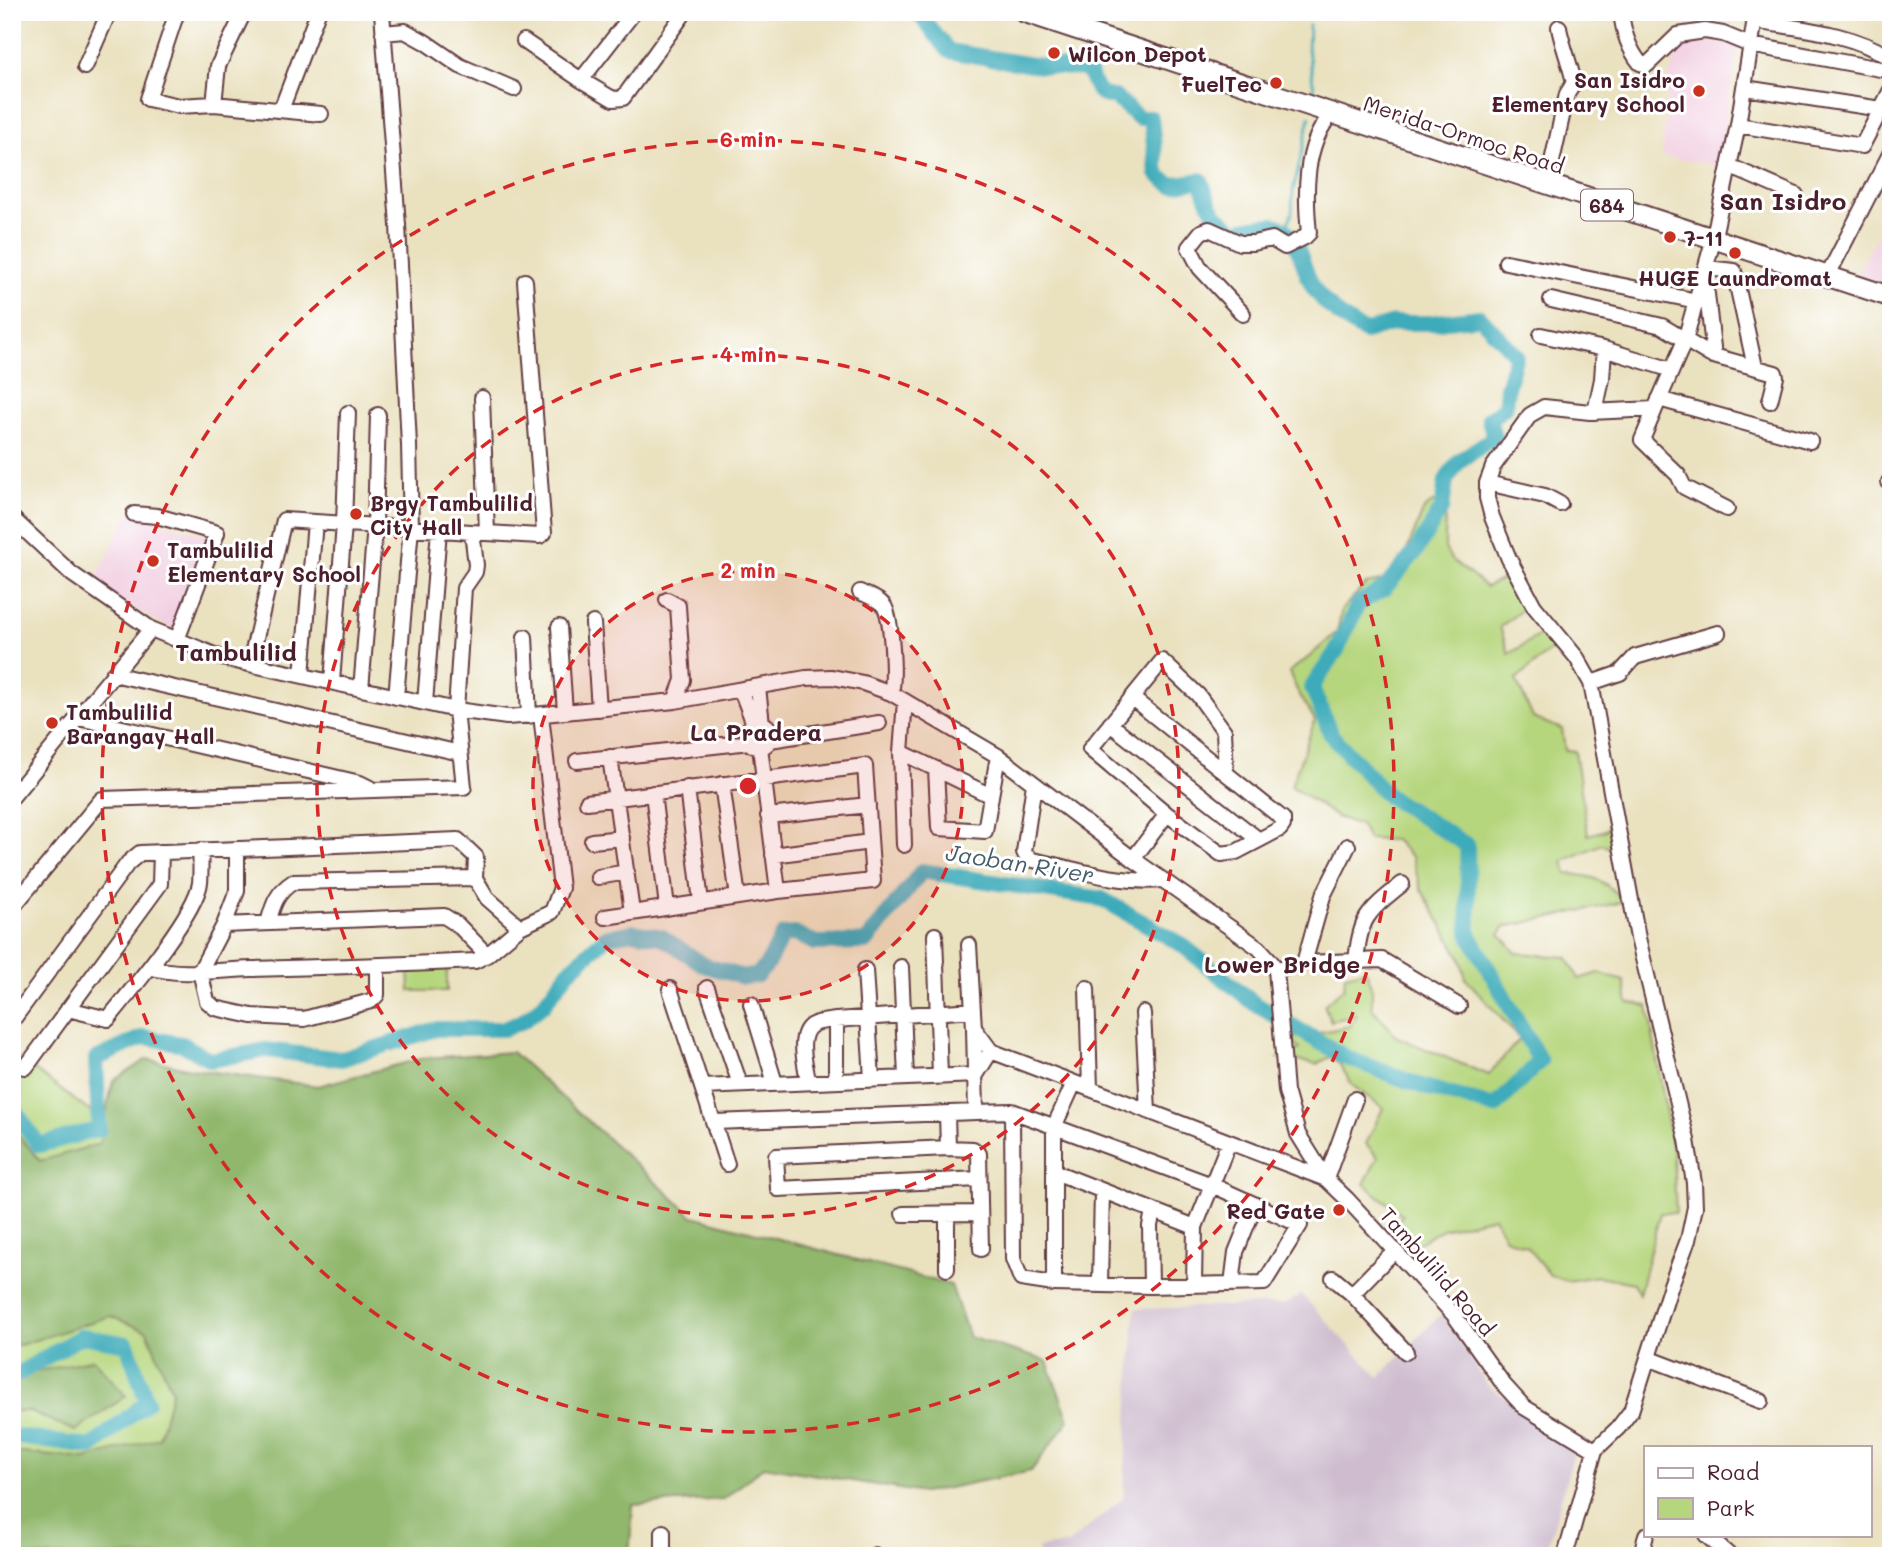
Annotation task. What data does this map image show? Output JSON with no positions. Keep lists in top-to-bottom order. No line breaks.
{"streets":{"highway":["Merida-Ormoc Road","684"],"street":["Tambulilid Road"]},"districts":["San Isidro","Tambulilid","La Pradera","Lower Bridge"],"water":["Jaoban River"],"places":["Wilcon Depot","FuelTec","San Isidro Elementary School","7-11","HUGE Laundromat","Brgy Tambulilid City Hall","Tambulilid Elementary School","Tambulilid Barangay Hall","Red Gate"],"legend":["Road","Park"],"rings":["6 min","4 min","2 min"]}
